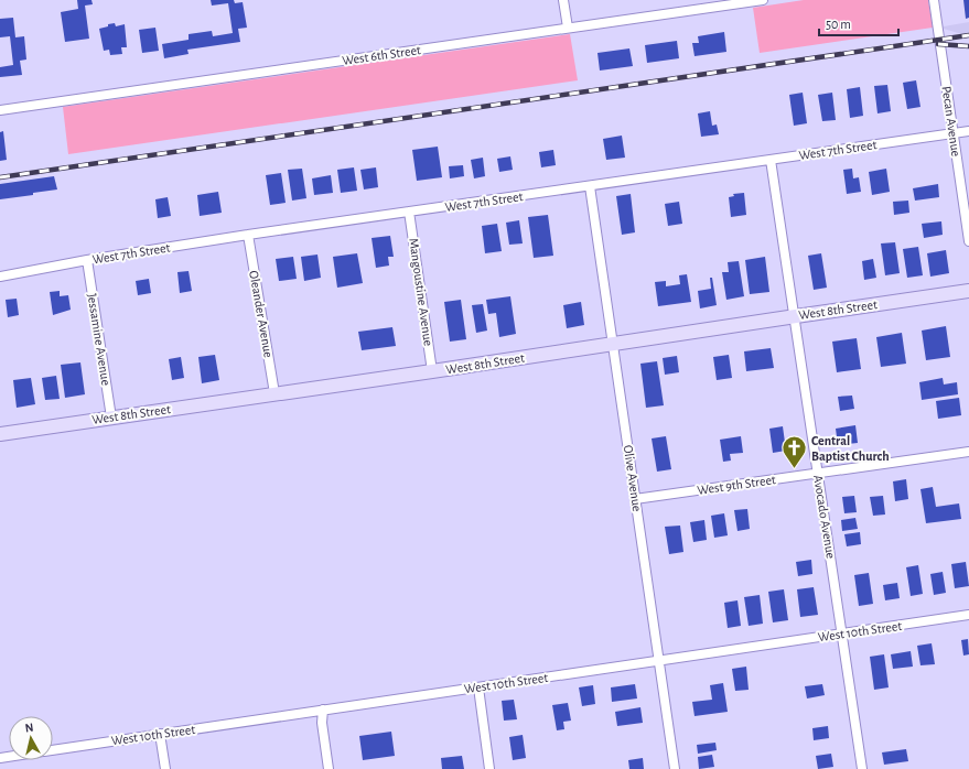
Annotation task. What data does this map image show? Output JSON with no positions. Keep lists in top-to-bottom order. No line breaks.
{"streets":{"street":["West 6th Street","Pecan Avenue","West 7th Street","Mangoustine Avenue","West 8th Street","Oleander Avenue","Jessamine Avenue","Olive Avenue","West 9th Street","Avocado Avenue","West 10th Street"]},"crossings":[["Pecan Avenue","West 7th Street"],["West 7th Street","Mangoustine Avenue"],["West 7th Street","Oleander Avenue"],["West 7th Street","Jessamine Avenue"],["West 7th Street","Olive Avenue"],["West 7th Street","Avocado Avenue"],["Mangoustine Avenue","West 8th Street"],["West 8th Street","Oleander Avenue"],["West 8th Street","Jessamine Avenue"],["West 8th Street","Olive Avenue"],["West 8th Street","Avocado Avenue"],["Olive Avenue","West 9th Street"],["Olive Avenue","West 10th Street"],["West 9th Street","Avocado Avenue"],["Avocado Avenue","West 10th Street"]],"places":{"church":["Central Baptist Church"]},"scale_bar":"50 m","north":"top"}
